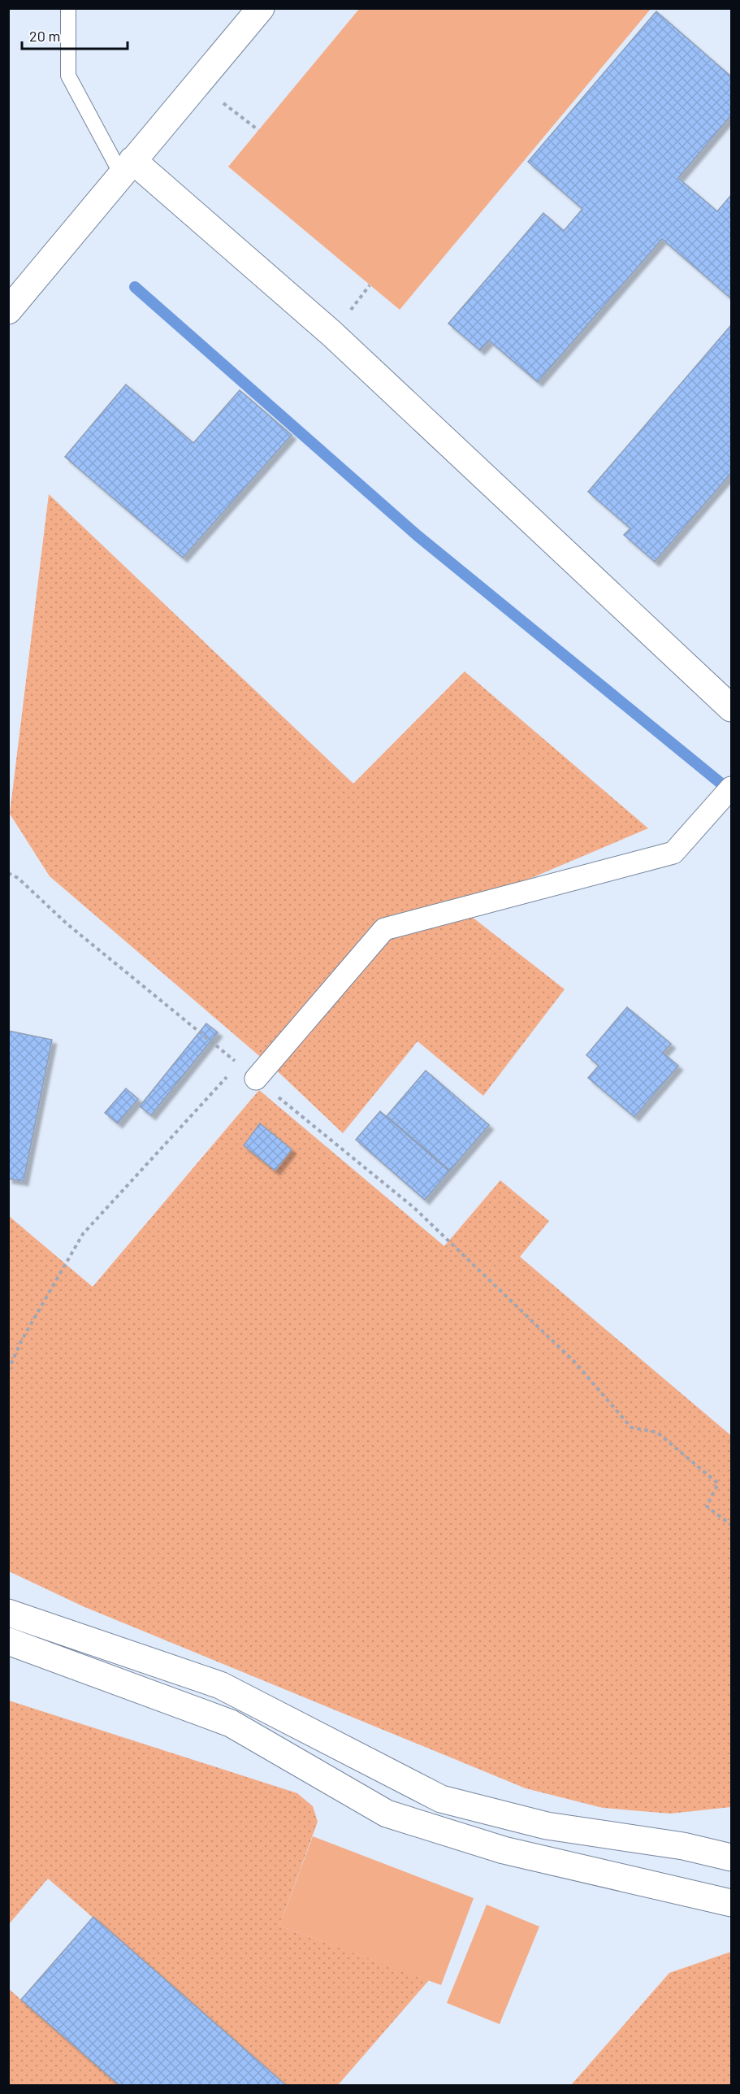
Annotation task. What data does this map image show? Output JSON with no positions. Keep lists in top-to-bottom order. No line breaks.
{"scale_bar":"20 m"}
